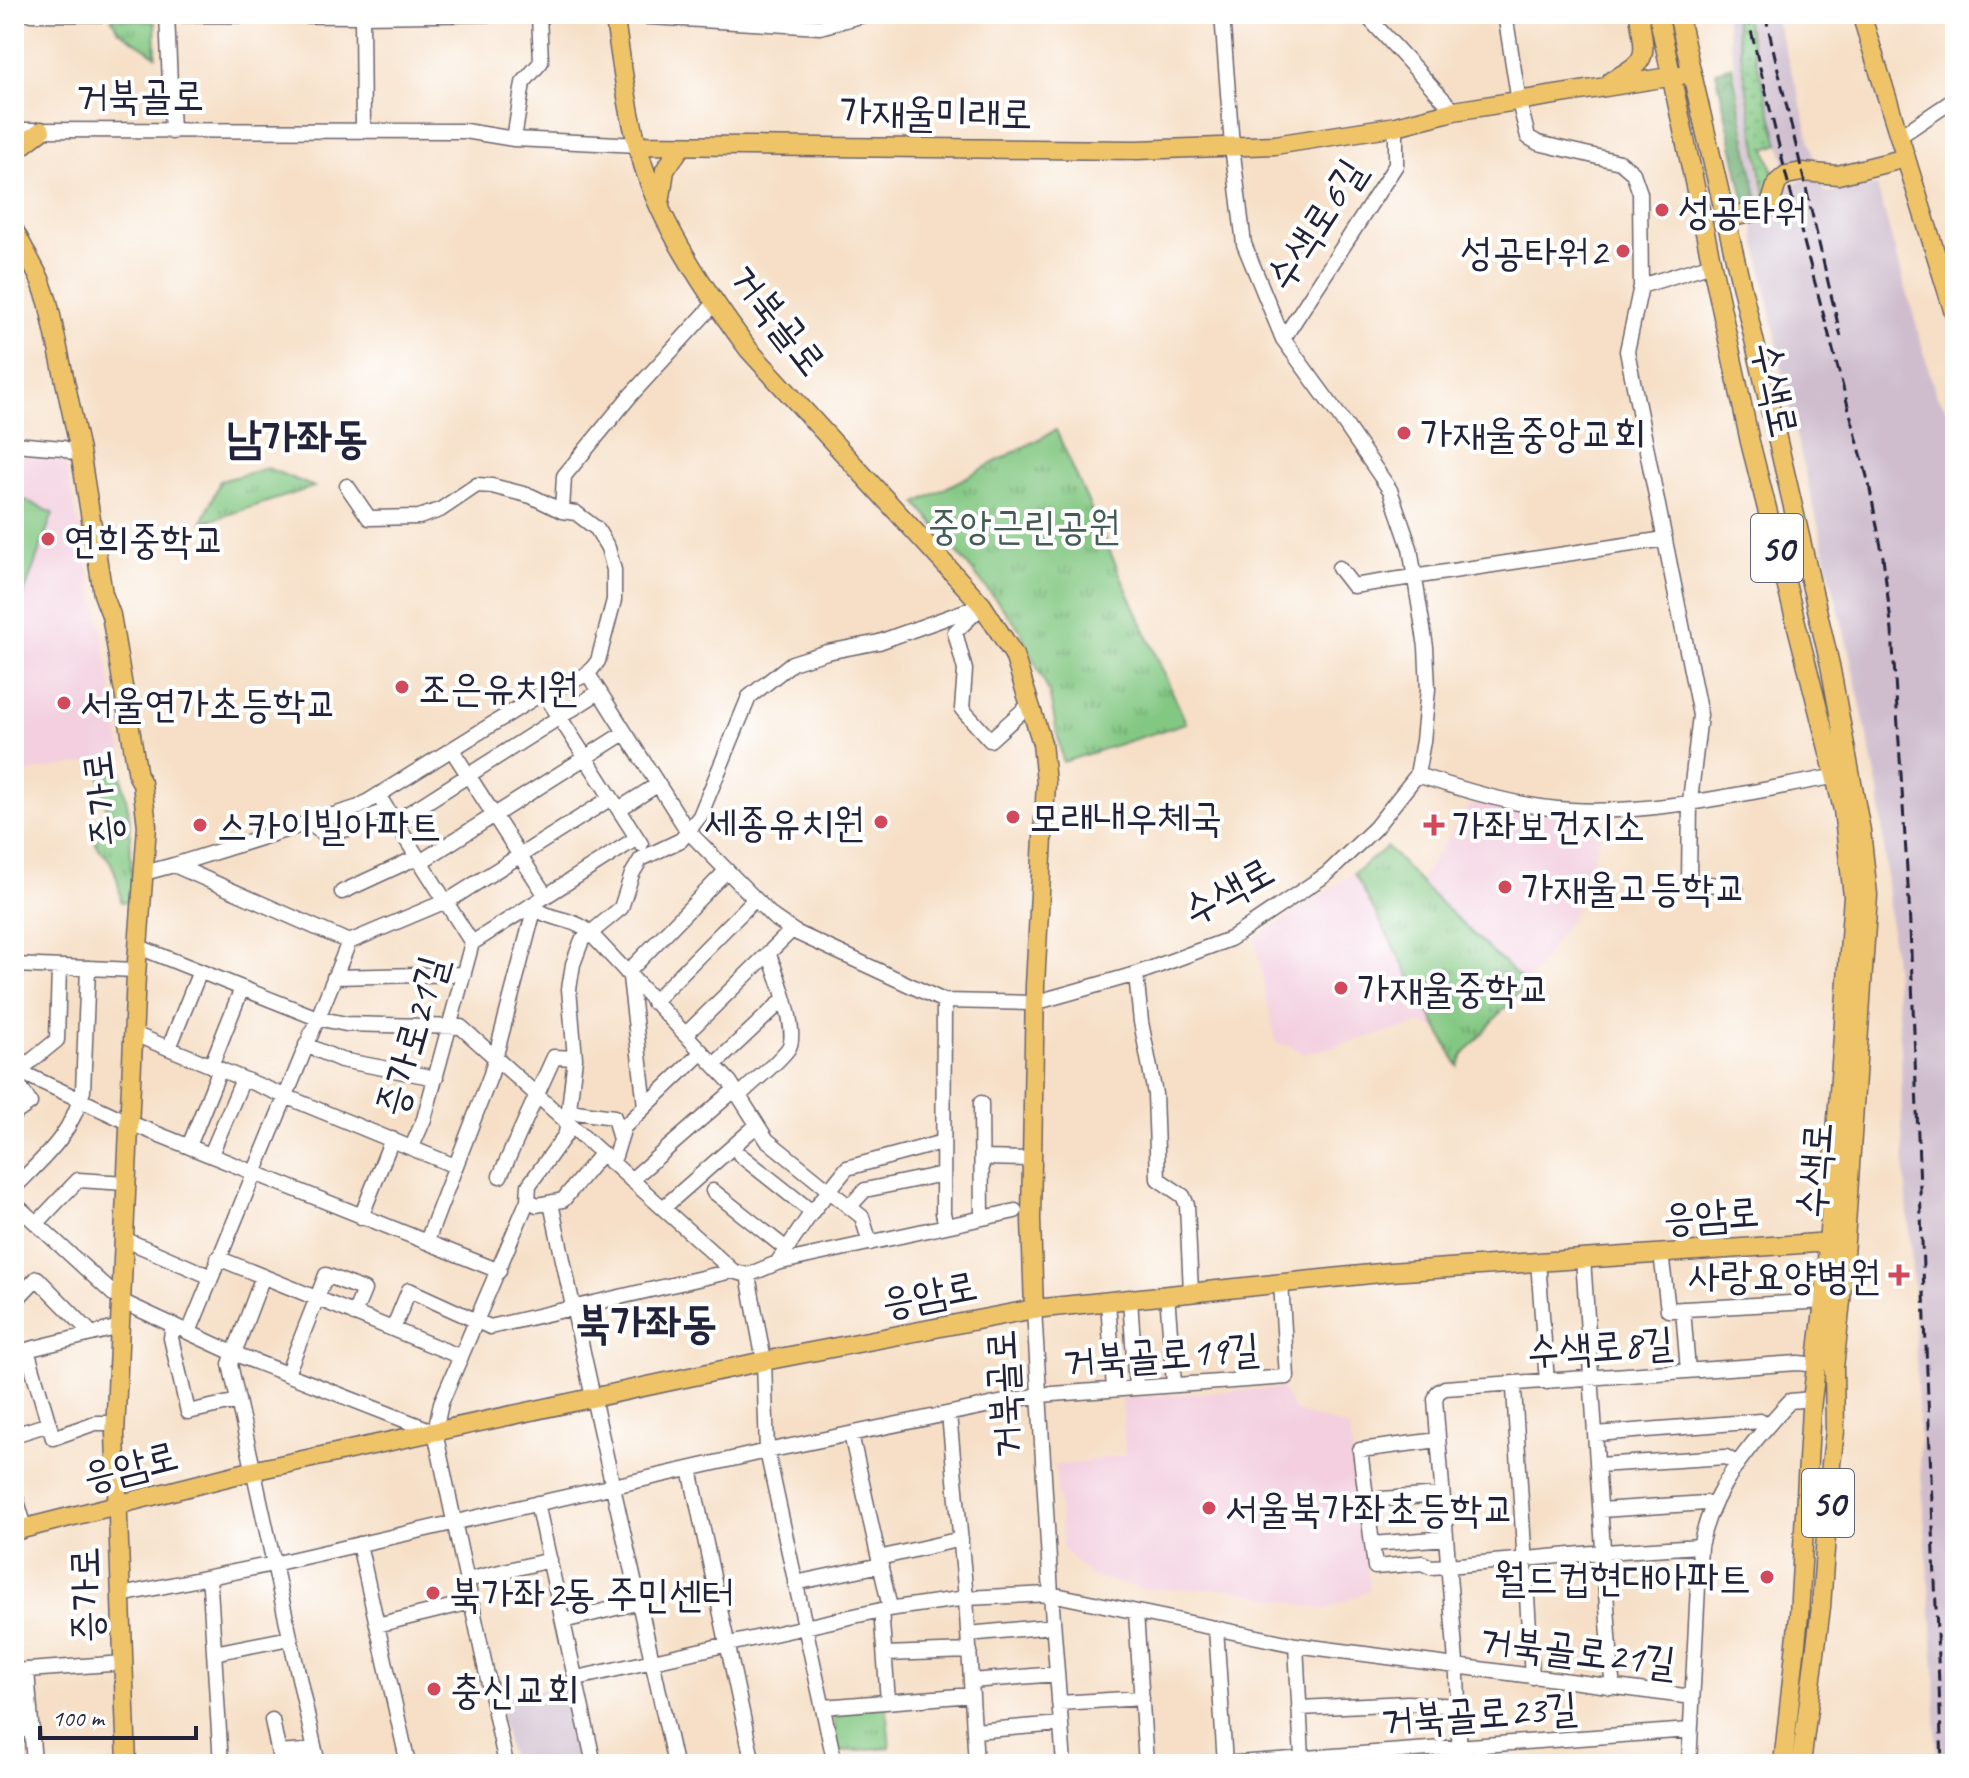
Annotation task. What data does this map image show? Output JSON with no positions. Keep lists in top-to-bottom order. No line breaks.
{"streets":{"main road":["거북골로","가재울미래로","수색로6길","수색로","50","증가로","응암로"],"street":["증가로21길","수색로8길","거북골로19길","거북골로21길","거북골로23길"]},"crossings":[["거북골로","가재울미래로"],["거북골로","수색로"],["거북골로","응암로"],["거북골로","거북골로19길"],["거북골로","거북골로21길"],["가재울미래로","수색로6길"],["가재울미래로","수색로"],["수색로6길","수색로"],["수색로","응암로"],["수색로","수색로8길"],["증가로","증가로21길"],["증가로","응암로"],["증가로","거북골로19길"],["응암로","거북골로19길"],["수색로8길","거북골로21길"],["거북골로21길","거북골로23길"]],"districts":["남가좌동","북가좌동"],"parks":["중앙근린공원"],"places":{"other":["성공타워","성공타워2","가재울중앙교회","연희중학교","조은유치원","서울연가초등학교","모래내우체국","세종유치원","스카이빌아파트","가재울고등학교","가재울중학교","서울북가좌초등학교","월드컵현대아파트","북가좌2동 주민센터","충신교회"],"health":["가좌보건지소","사랑요양병원"]},"scale_bar":"100 m"}
